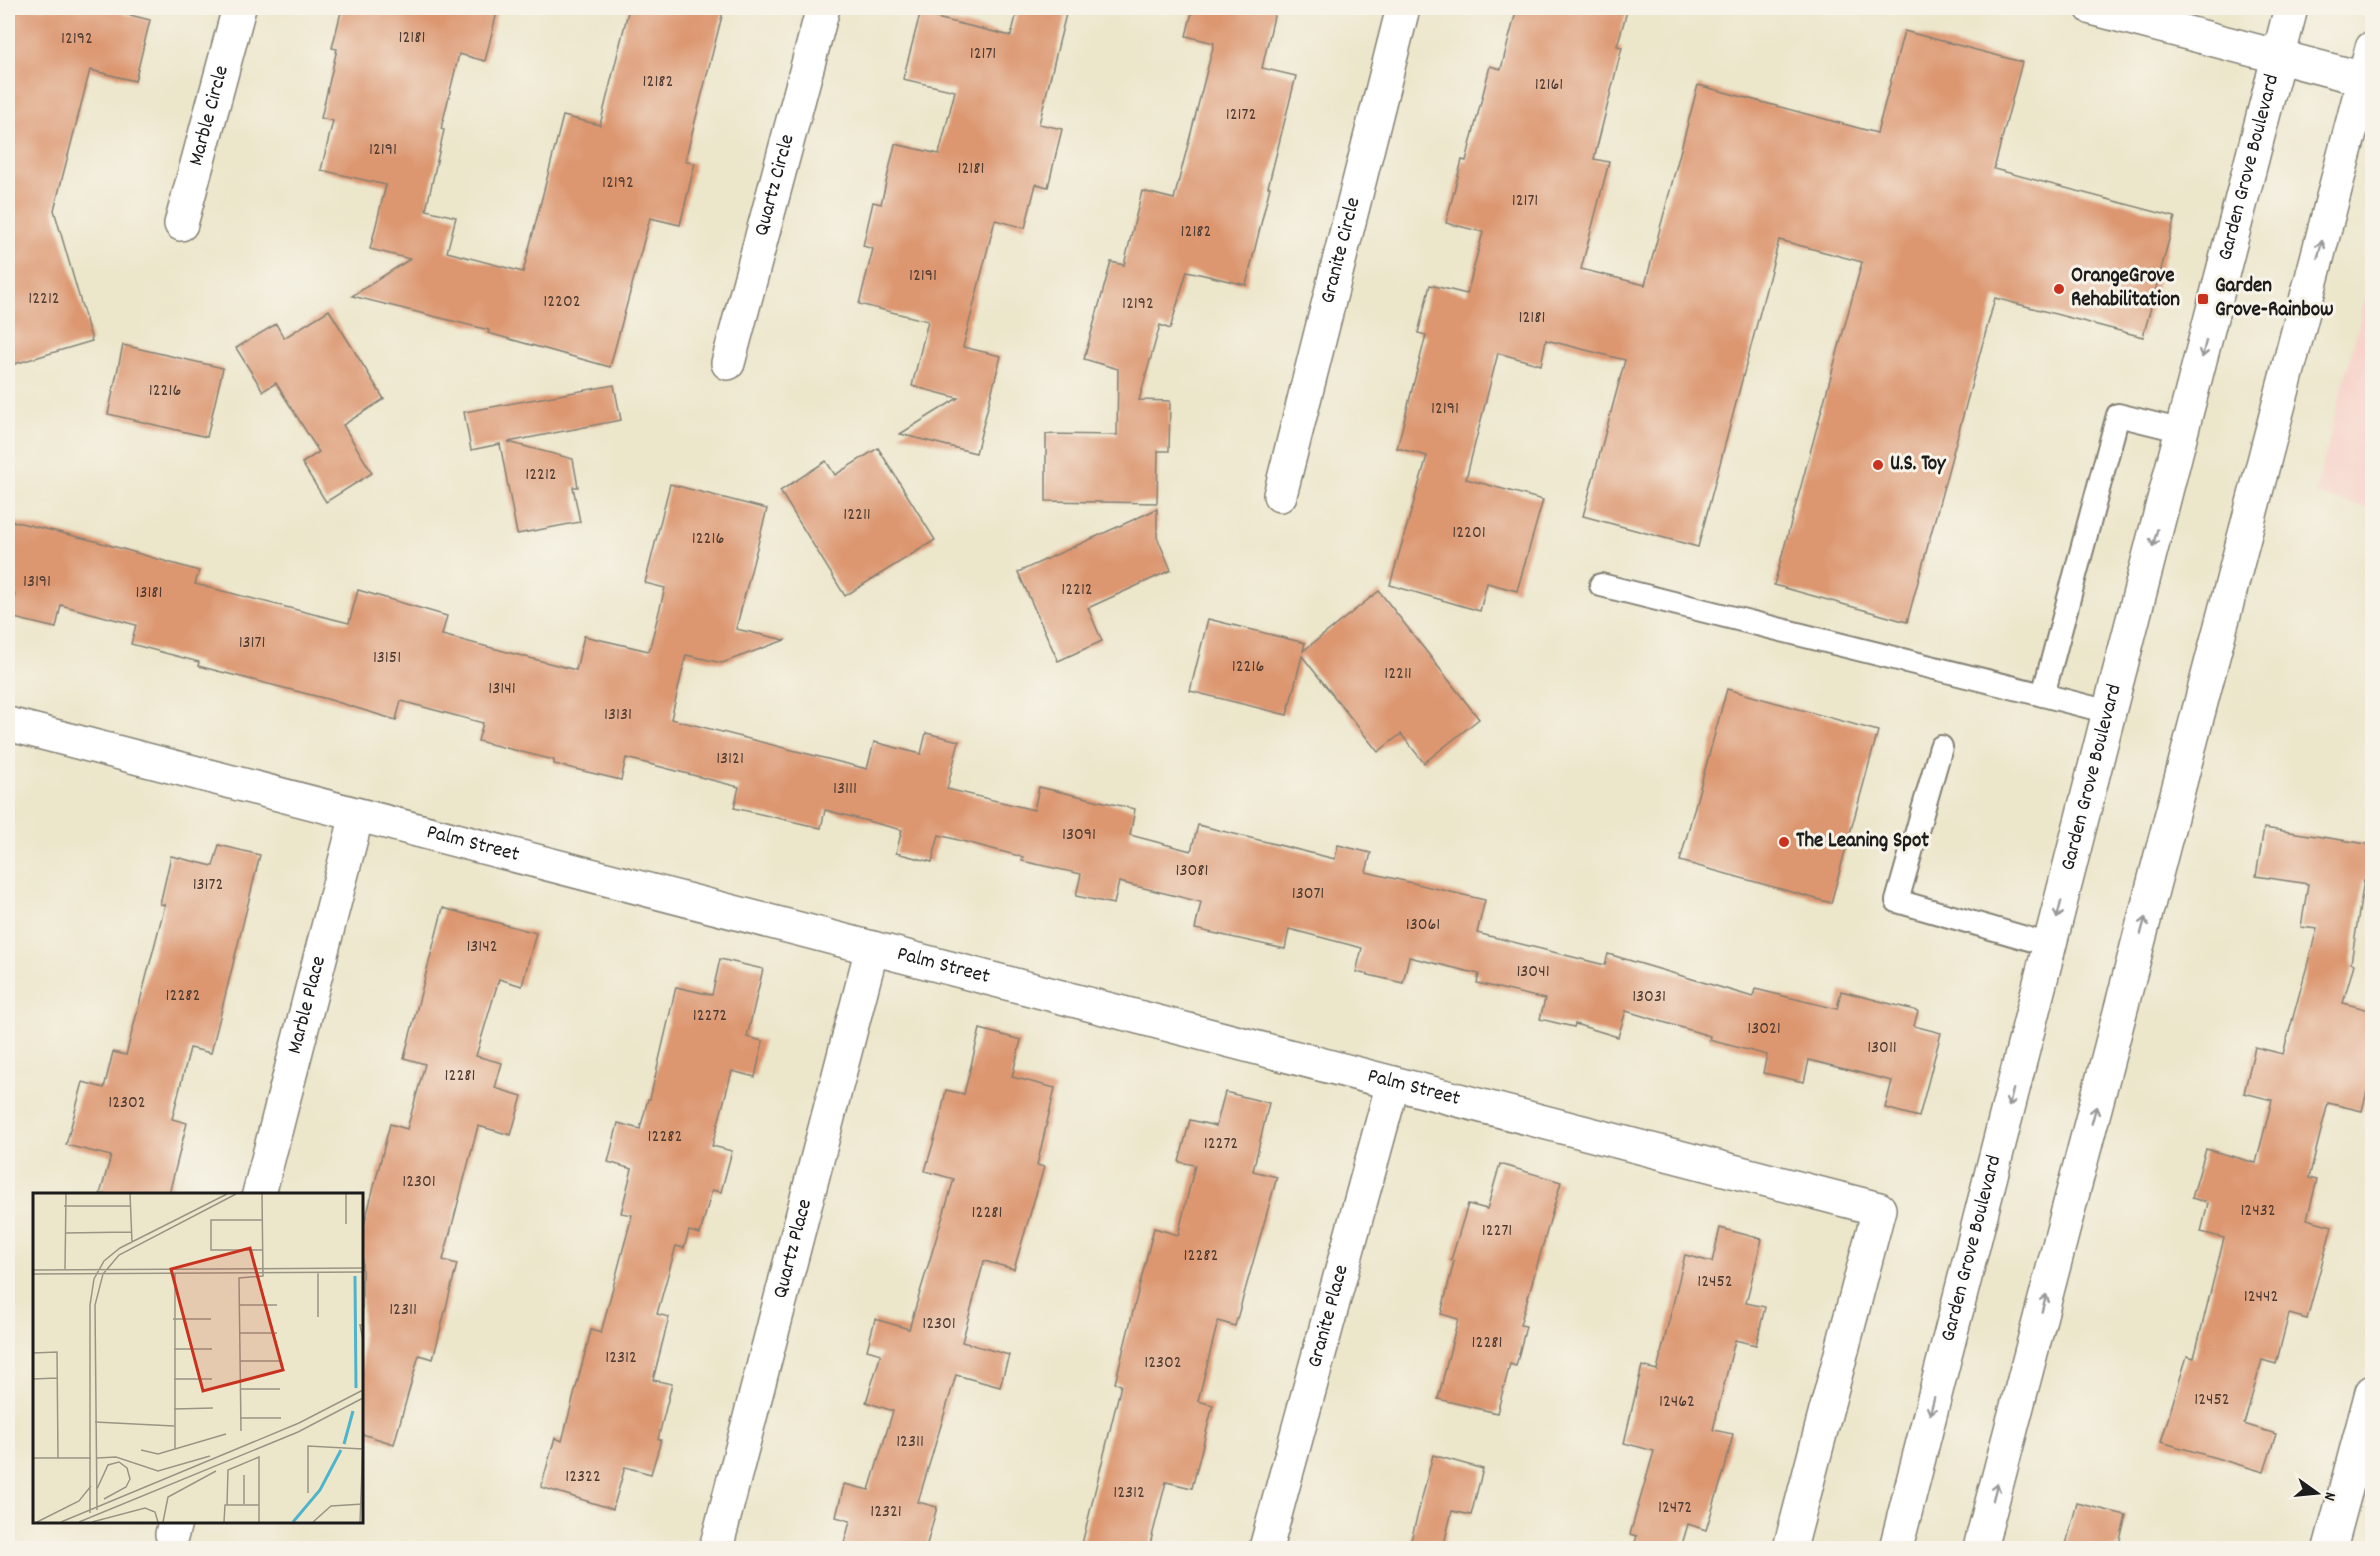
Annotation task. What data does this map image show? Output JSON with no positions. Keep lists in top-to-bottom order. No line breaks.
{"streets":{"street":["Marble Circle","Garden Grove Boulevard","Quartz Circle","Granite Circle","Palm Street","Marble Place","Quartz Place","Granite Place"]},"crossings":[["Palm Street","Marble Place"],["Palm Street","Quartz Place"],["Palm Street","Granite Place"]],"places":{"other":["OrangeGrove Rehabilitation","U.S. Toy","The Leaning Spot"],"transit":["Garden Grove-Rainbow"]},"house_numbers":["12181","12192","12171","12182","12161","12172","12191","12181","12192","12171","12182","12191","12212","12202","12192","12181","12216","12191","12212","12211","12201","12216","13191","12212","13181","13171","13151","12216","12211","13141","13131","13121","13111","13091","13081","13172","13071","13061","13142","13041","12282","13031","12272","13021","13011","12281","12302","12282","12272","12301","12432","12281","12271","12282","12452","12442","12311","12301","12281","12312","12302","12452","12462","12311","12322","12312","12472","12321"],"north":"right"}
